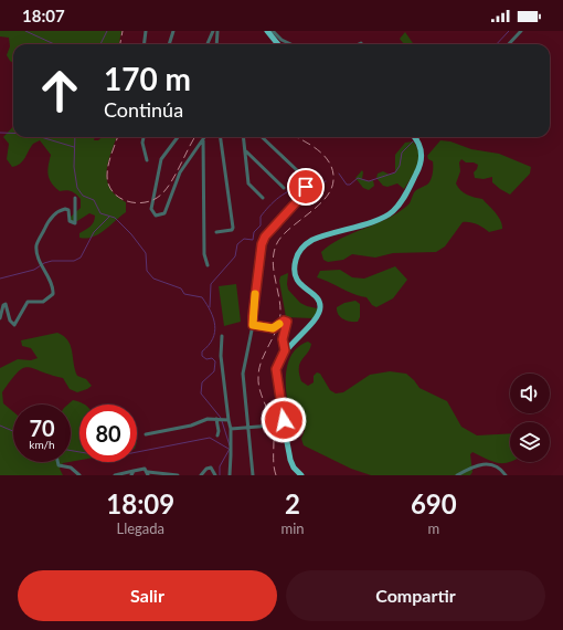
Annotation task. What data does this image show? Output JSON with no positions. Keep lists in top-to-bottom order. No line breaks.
{"page":{"status":"18:07","turn":["170 m","Continúa"],"speed":"70 km/h","limit":"80","eta":["18:09","Llegada","2","min","690","m"],"buttons":["Salir","Compartir"]}}
